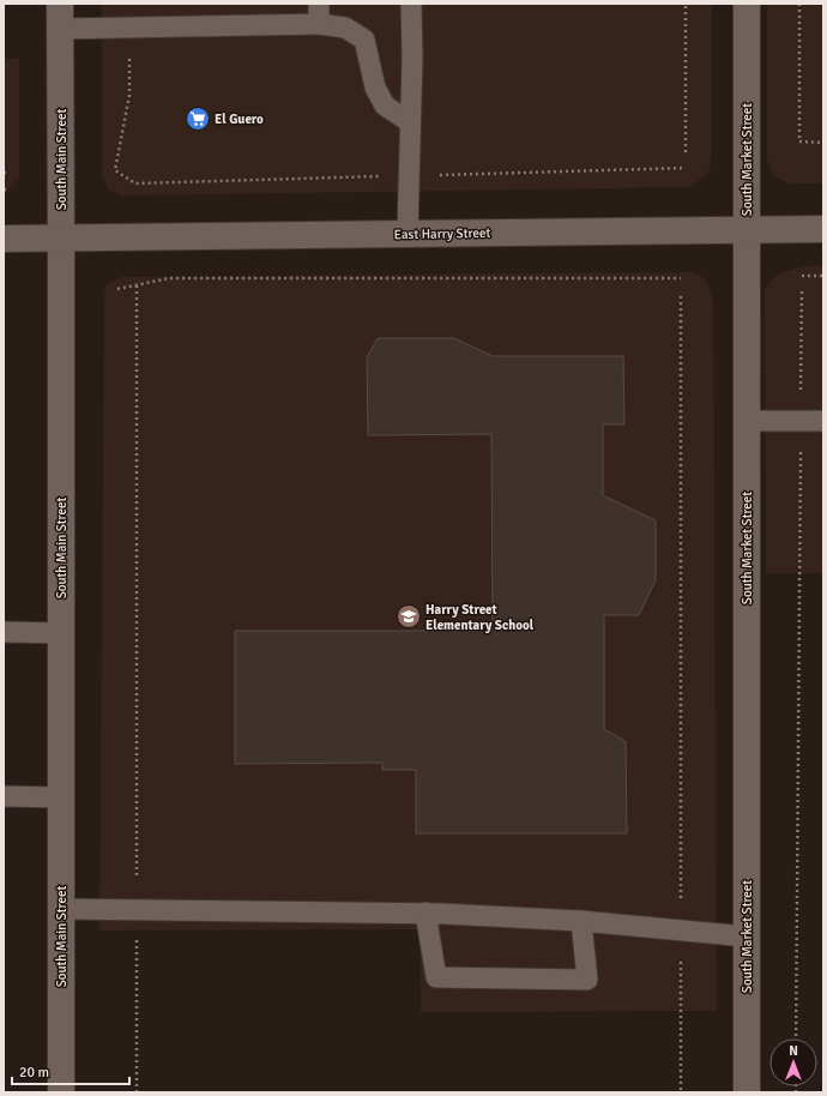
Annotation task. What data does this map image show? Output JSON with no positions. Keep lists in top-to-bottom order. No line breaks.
{"streets":{"street":["South Main Street","South Market Street","East Harry Street"]},"crossings":[["South Main Street","East Harry Street"],["South Market Street","East Harry Street"]],"places":{"supermarket":["El Guero"],"school or university":["Harry Street Elementary School"]},"scale_bar":"20 m","north":"top"}
